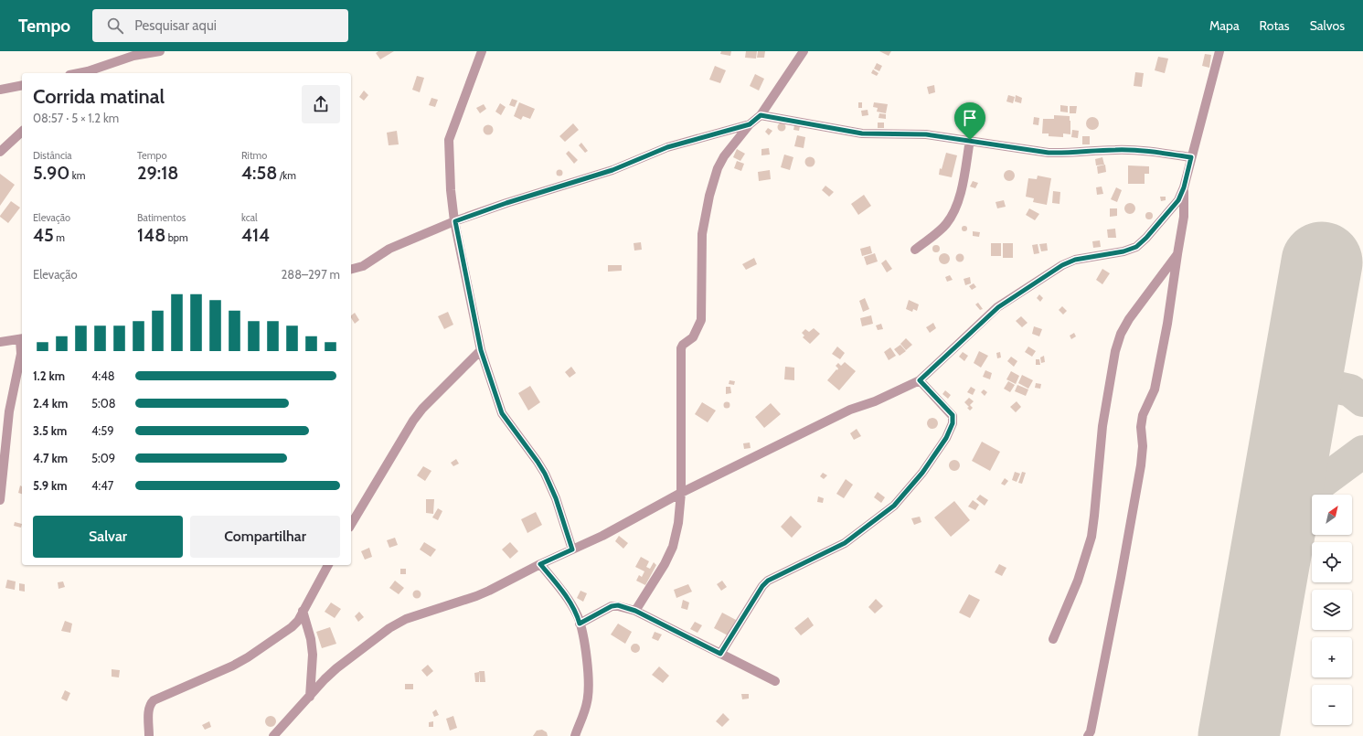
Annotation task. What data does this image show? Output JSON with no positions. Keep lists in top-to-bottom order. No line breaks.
{"north":"top right","page":{"header":"Tempo","search":"Pesquisar aqui","nav":["Mapa","Rotas","Salvos"],"heading":["Corrida matinal","08:57 · 5 × 1.2 km"],"stats":[["Distância","5.90 km"],["Tempo","29:18"],["Ritmo","4:58 /km"],["Elevação","45 m"],["Batimentos","148 bpm"],["kcal","414"]],"chart":["Elevação","288–297 m"],"list":[{"name":"1.2 km","note":"4:48"},{"name":"2.4 km","note":"5:08"},{"name":"3.5 km","note":"4:59"},{"name":"4.7 km","note":"5:09"},{"name":"5.9 km","note":"4:47"}],"map_buttons":["+","−"],"buttons":["Salvar","Compartilhar"]}}
